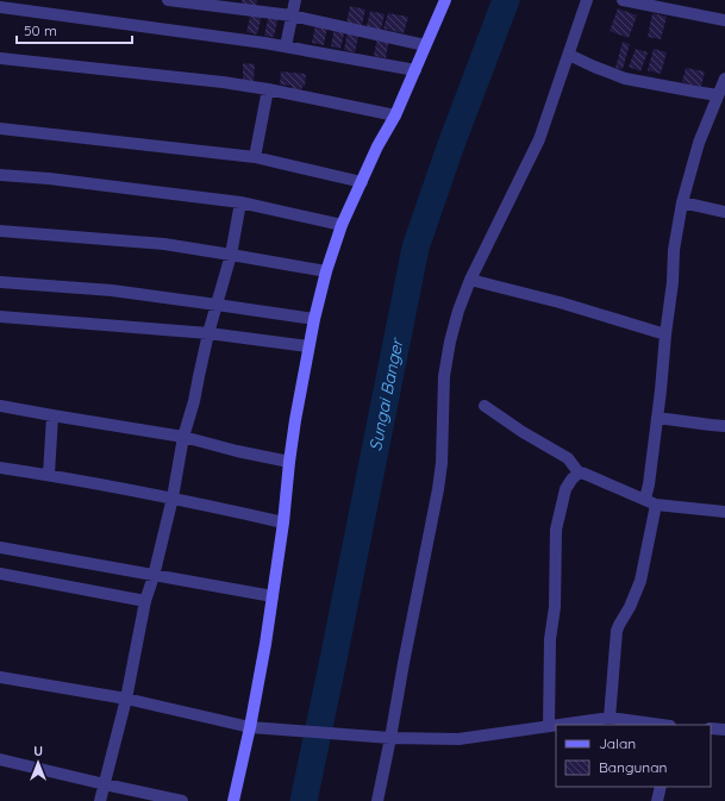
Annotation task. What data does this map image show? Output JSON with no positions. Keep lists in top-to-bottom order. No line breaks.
{"water":["Sungai Banger"],"legend":["Jalan","Bangunan"],"scale_bar":"50 m","north":"top"}
